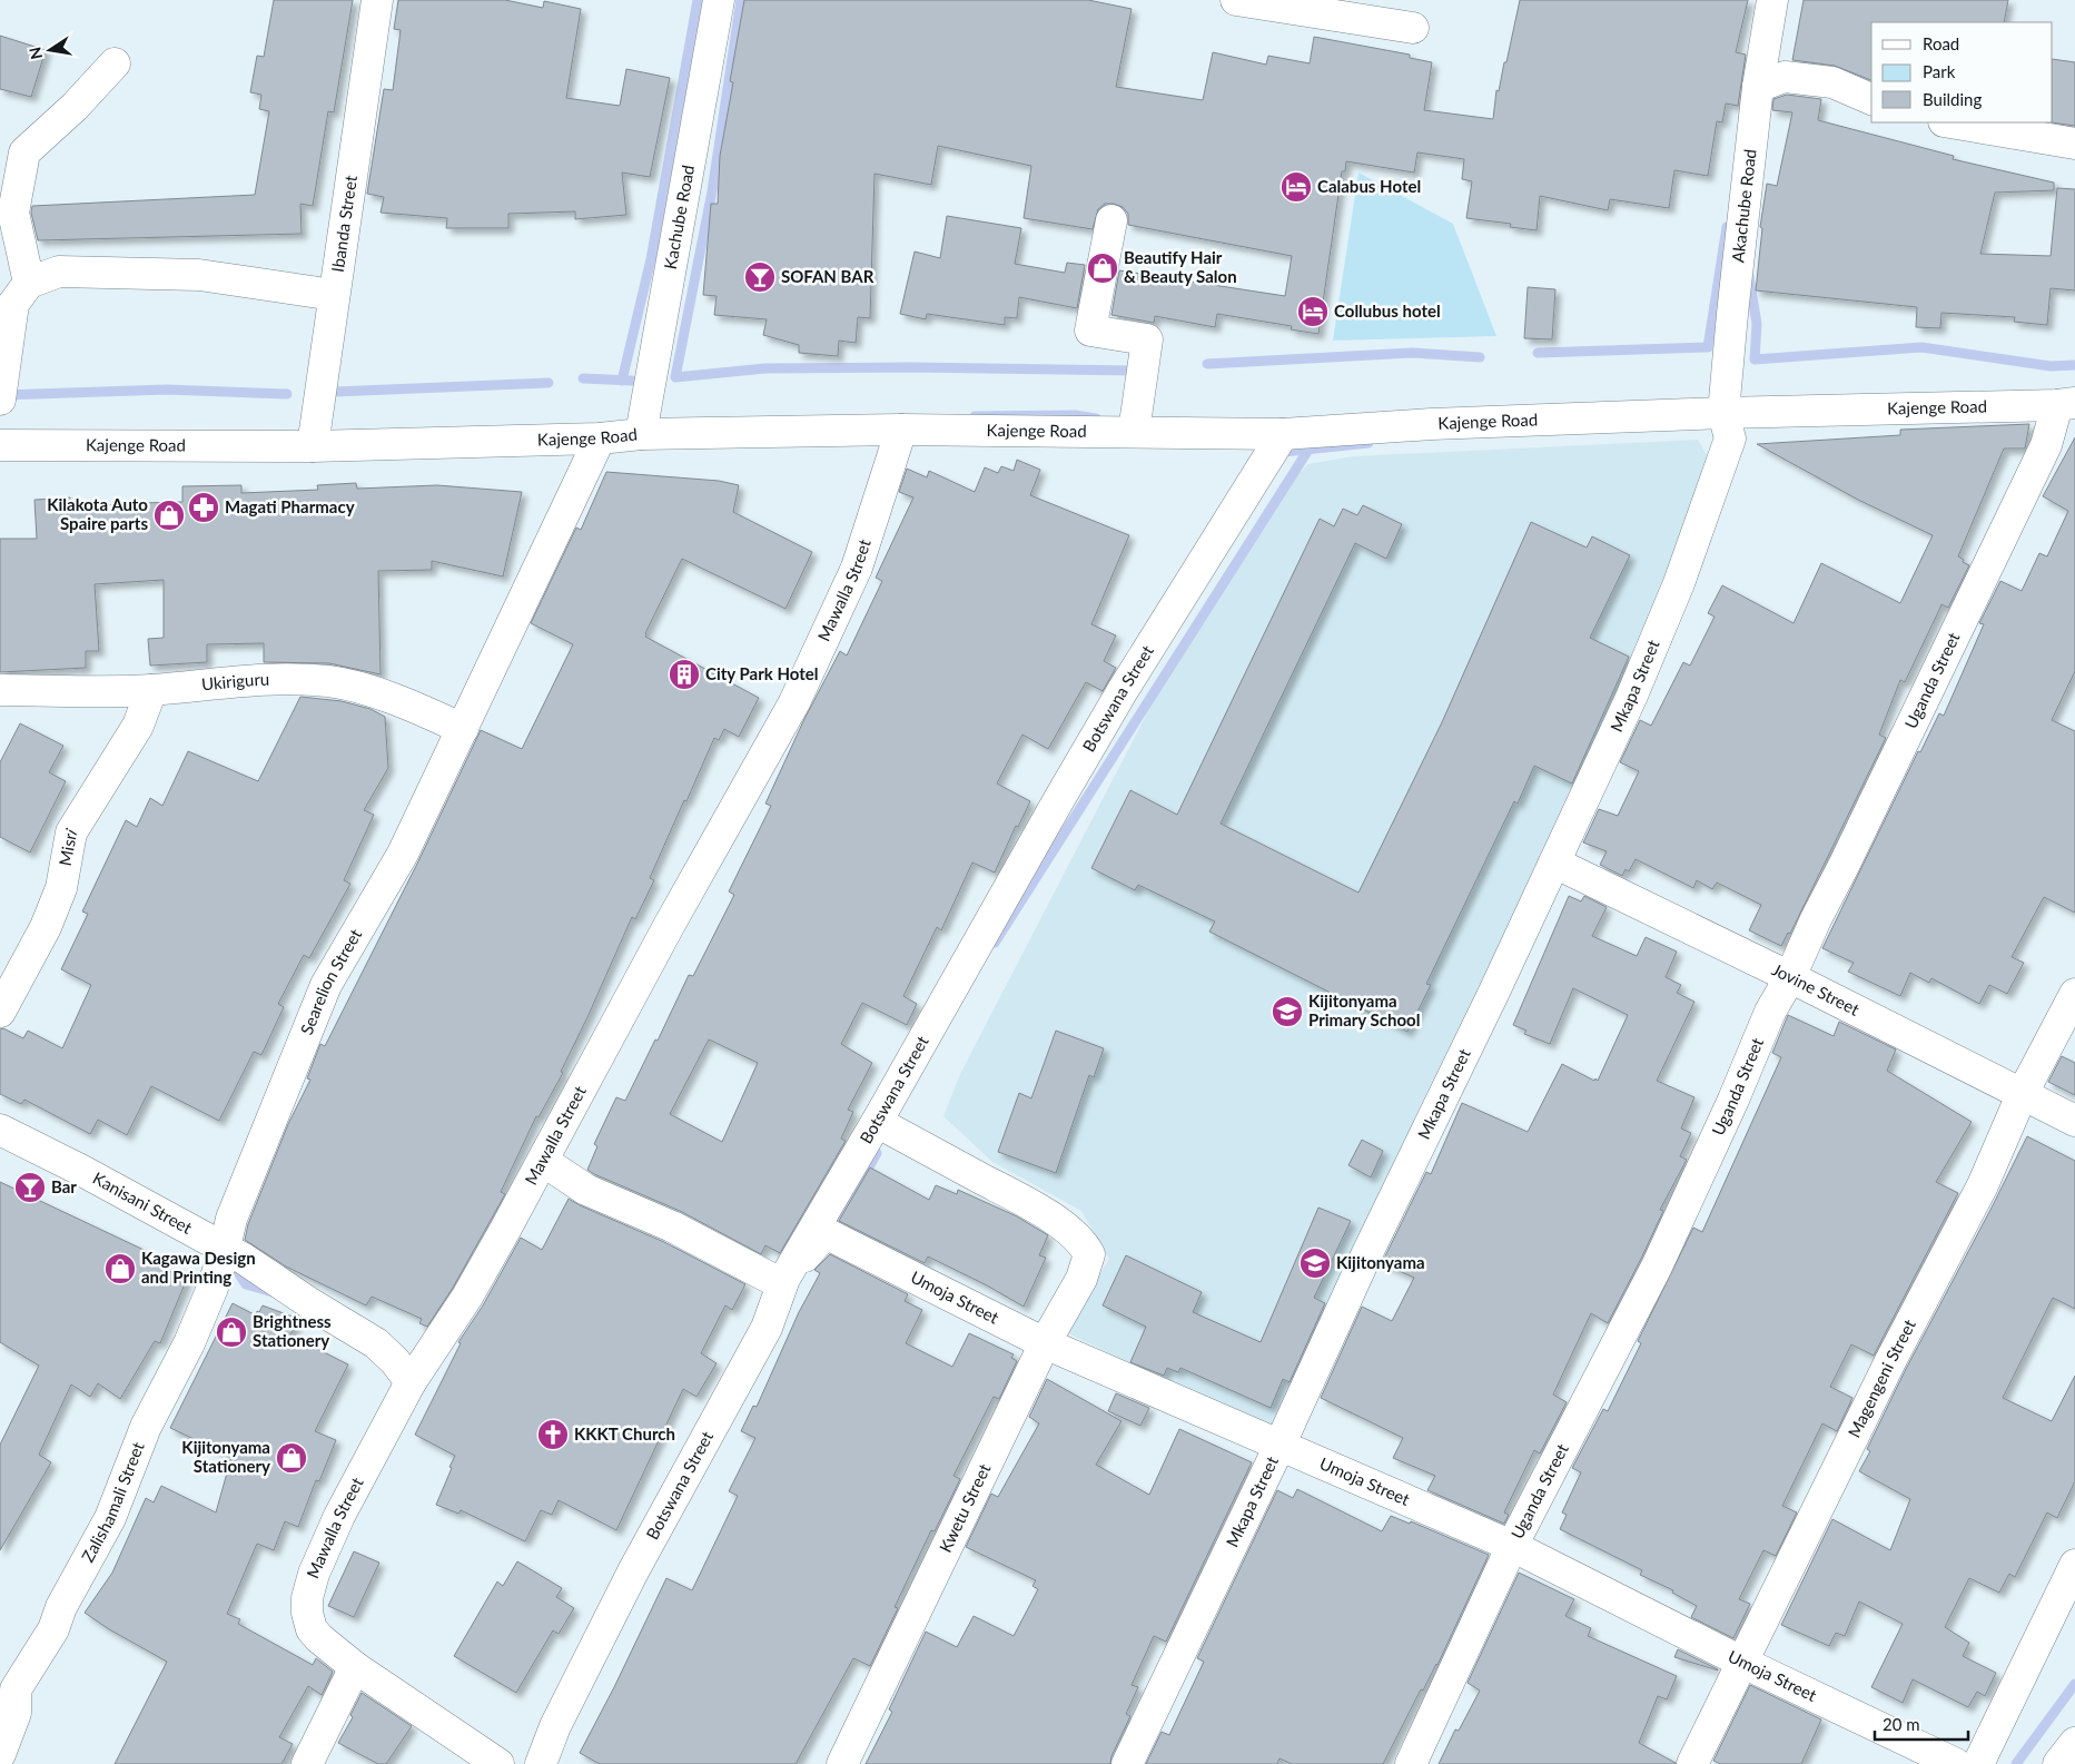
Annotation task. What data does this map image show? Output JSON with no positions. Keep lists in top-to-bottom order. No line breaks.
{"streets":{"street":["Akachube Road","Kachube Road","Ibanda Street","Kajenge Road","Mawalla Street","Uganda Street","Ukiriguru","Mkapa Street","Botswana Street","Misri","Searelion Street","Jovine Street","Kanisani Street","Umoja Street","Magengeni Street","Zalishamali Street","Kwetu Street"]},"crossings":[["Akachube Road","Kajenge Road"],["Akachube Road","Mkapa Street"],["Kachube Road","Kajenge Road"],["Ibanda Street","Kajenge Road"],["Kajenge Road","Mawalla Street"],["Kajenge Road","Uganda Street"],["Kajenge Road","Mkapa Street"],["Kajenge Road","Botswana Street"],["Kajenge Road","Searelion Street"],["Mawalla Street","Kanisani Street"],["Uganda Street","Jovine Street"],["Uganda Street","Umoja Street"],["Ukiriguru","Misri"],["Ukiriguru","Searelion Street"],["Mkapa Street","Jovine Street"],["Mkapa Street","Umoja Street"],["Botswana Street","Umoja Street"],["Botswana Street","Kwetu Street"],["Searelion Street","Kanisani Street"],["Searelion Street","Zalishamali Street"],["Jovine Street","Magengeni Street"],["Kanisani Street","Zalishamali Street"],["Umoja Street","Magengeni Street"],["Umoja Street","Kwetu Street"]],"places":{"hotel":["Calabus Hotel","Collubus hotel"],"shop":["Beautify Hair & Beauty Salon","Kilakota Auto Spaire parts","Kagawa Design and Printing","Brightness Stationery","Kijitonyama Stationery"],"bar":["SOFAN BAR","Bar"],"pharmacy":["Magati Pharmacy"],"building":["City Park Hotel"],"school or university":["Kijitonyama Primary School","Kijitonyama"],"church":["KKKT Church"]},"legend":["Road","Park","Building"],"scale_bar":"20 m","north":"left"}
